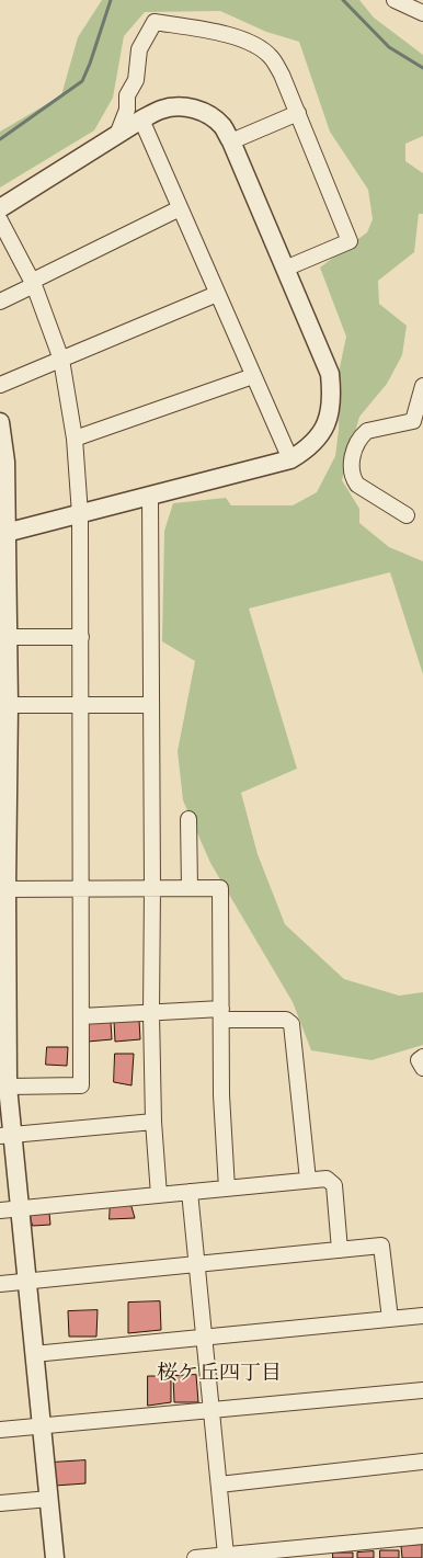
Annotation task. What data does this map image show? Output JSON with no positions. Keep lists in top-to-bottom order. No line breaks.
{"districts":["桜ケ丘四丁目"]}
